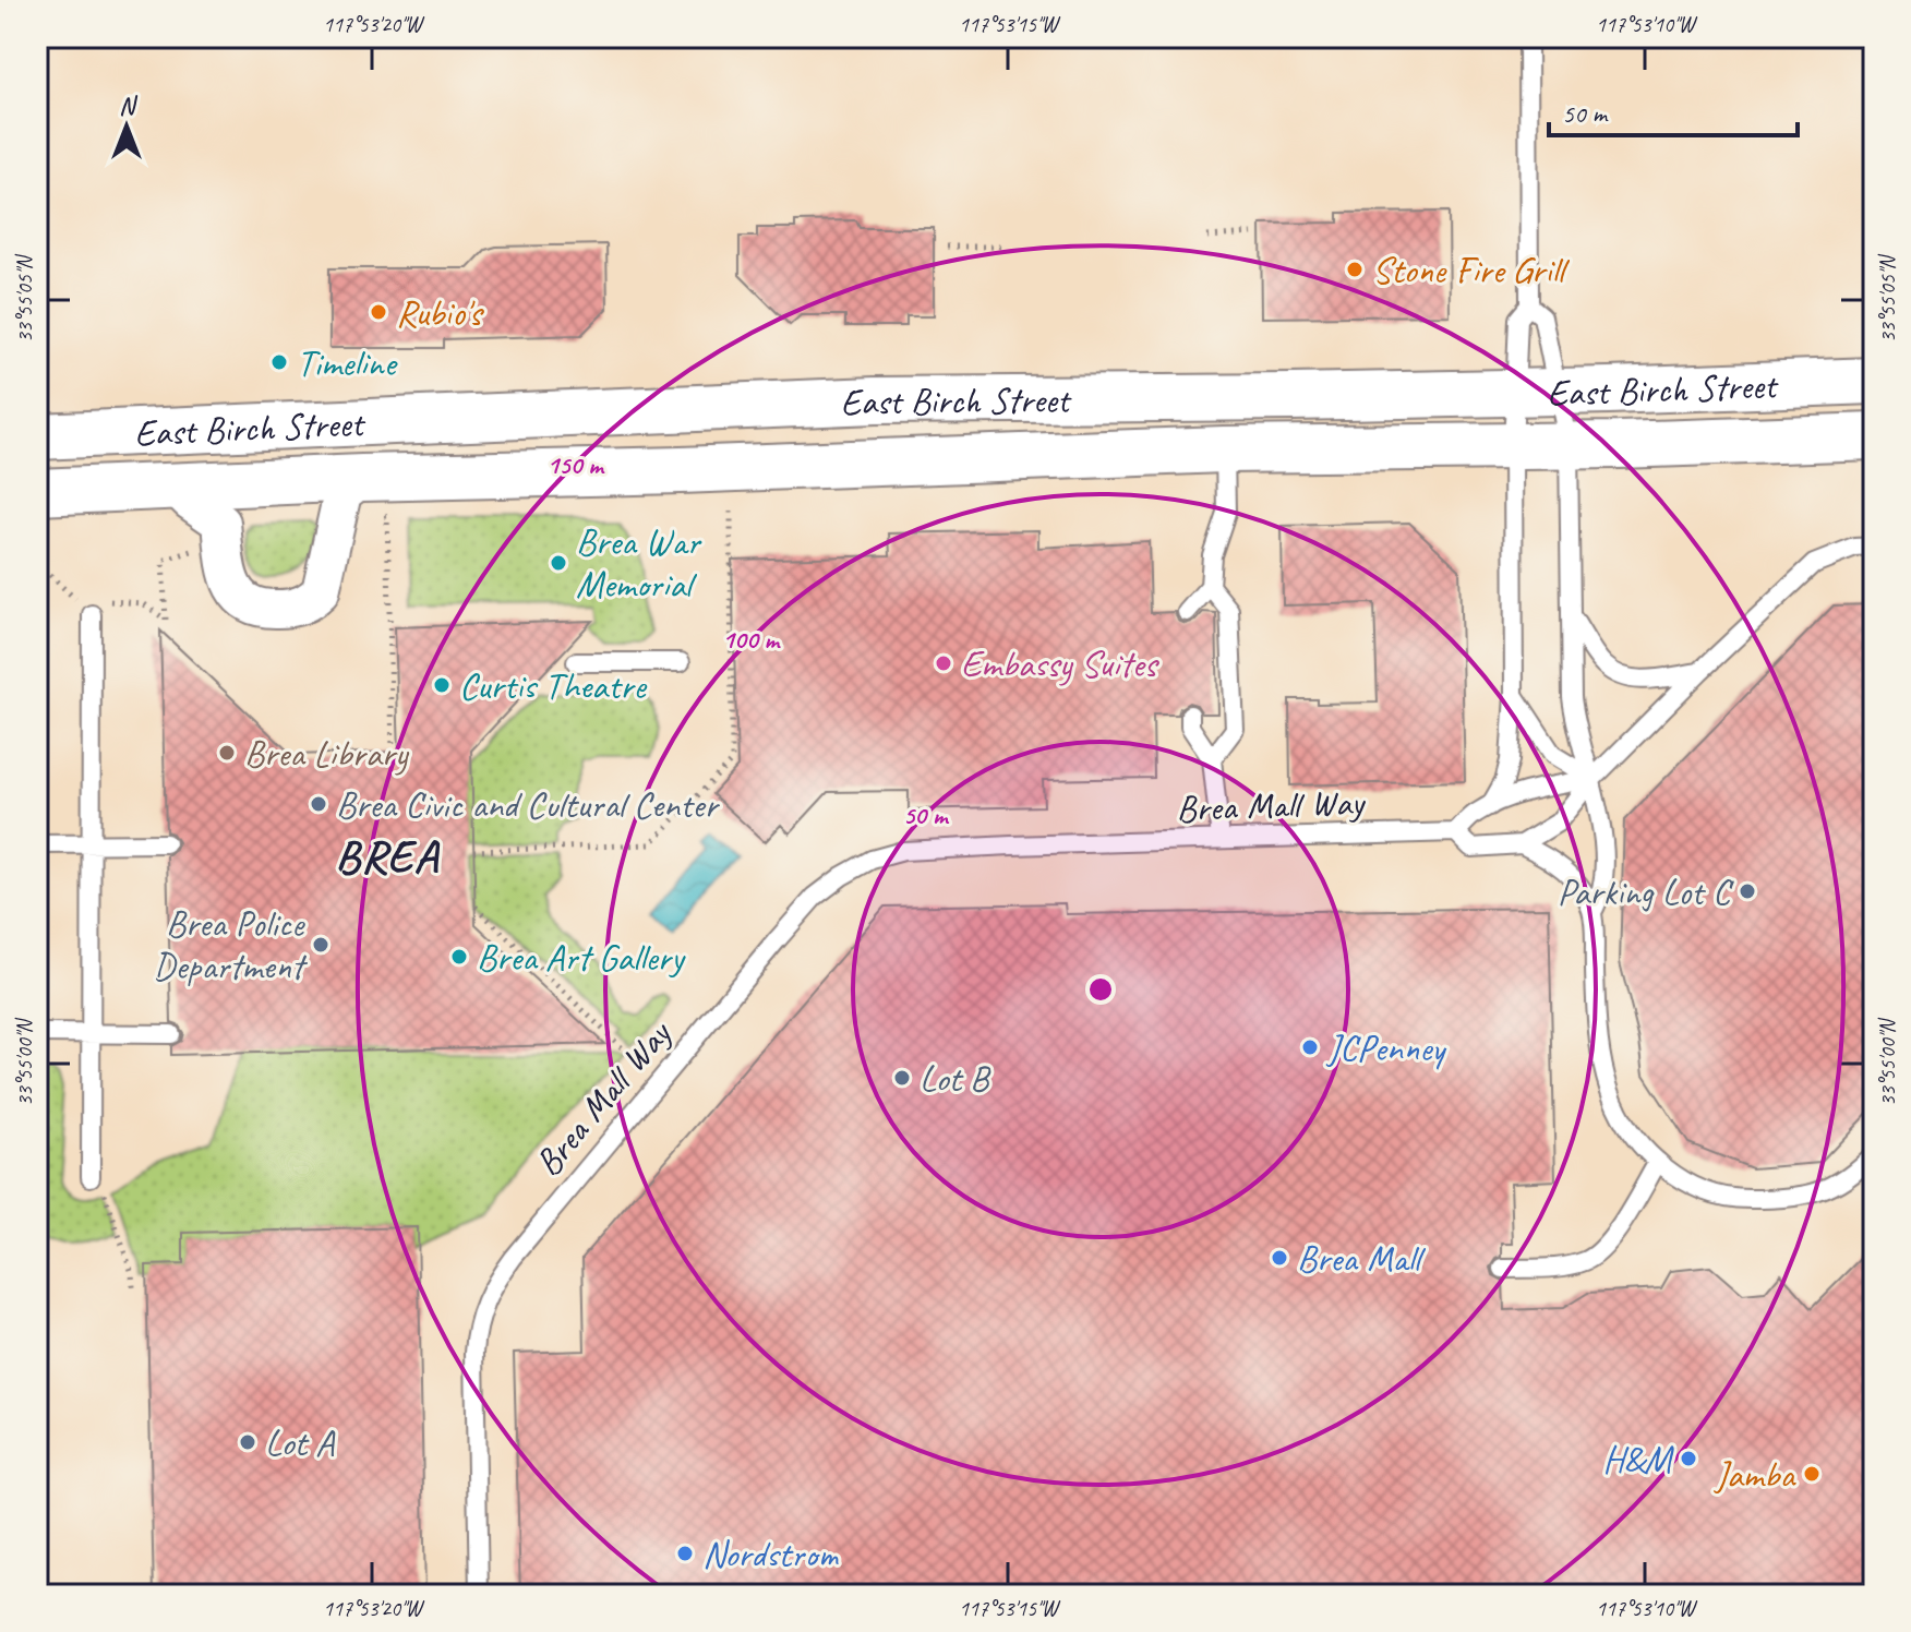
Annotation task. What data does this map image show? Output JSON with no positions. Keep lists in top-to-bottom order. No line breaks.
{"streets":{"street":["East Birch Street"],"lane":["Brea Mall Way"]},"districts":["BREA"],"places":["Stone Fire Grill","Rubio's","Timeline","Brea War Memorial","Embassy Suites","Curtis Theatre","Brea Library","Brea Civic and Cultural Center","Parking Lot C","Brea Police Department","Brea Art Gallery","JCPenney","Lot B","Brea Mall","Lot A","H&M","Jamba","Nordstrom"],"scale_bar":"50 m","north":"top","coordinates":["117°53'20\"W","117°53'15\"W","117°53'10\"W","33°55'05\"N","33°55'00\"N"],"rings":["150 m","100 m","50 m"]}
